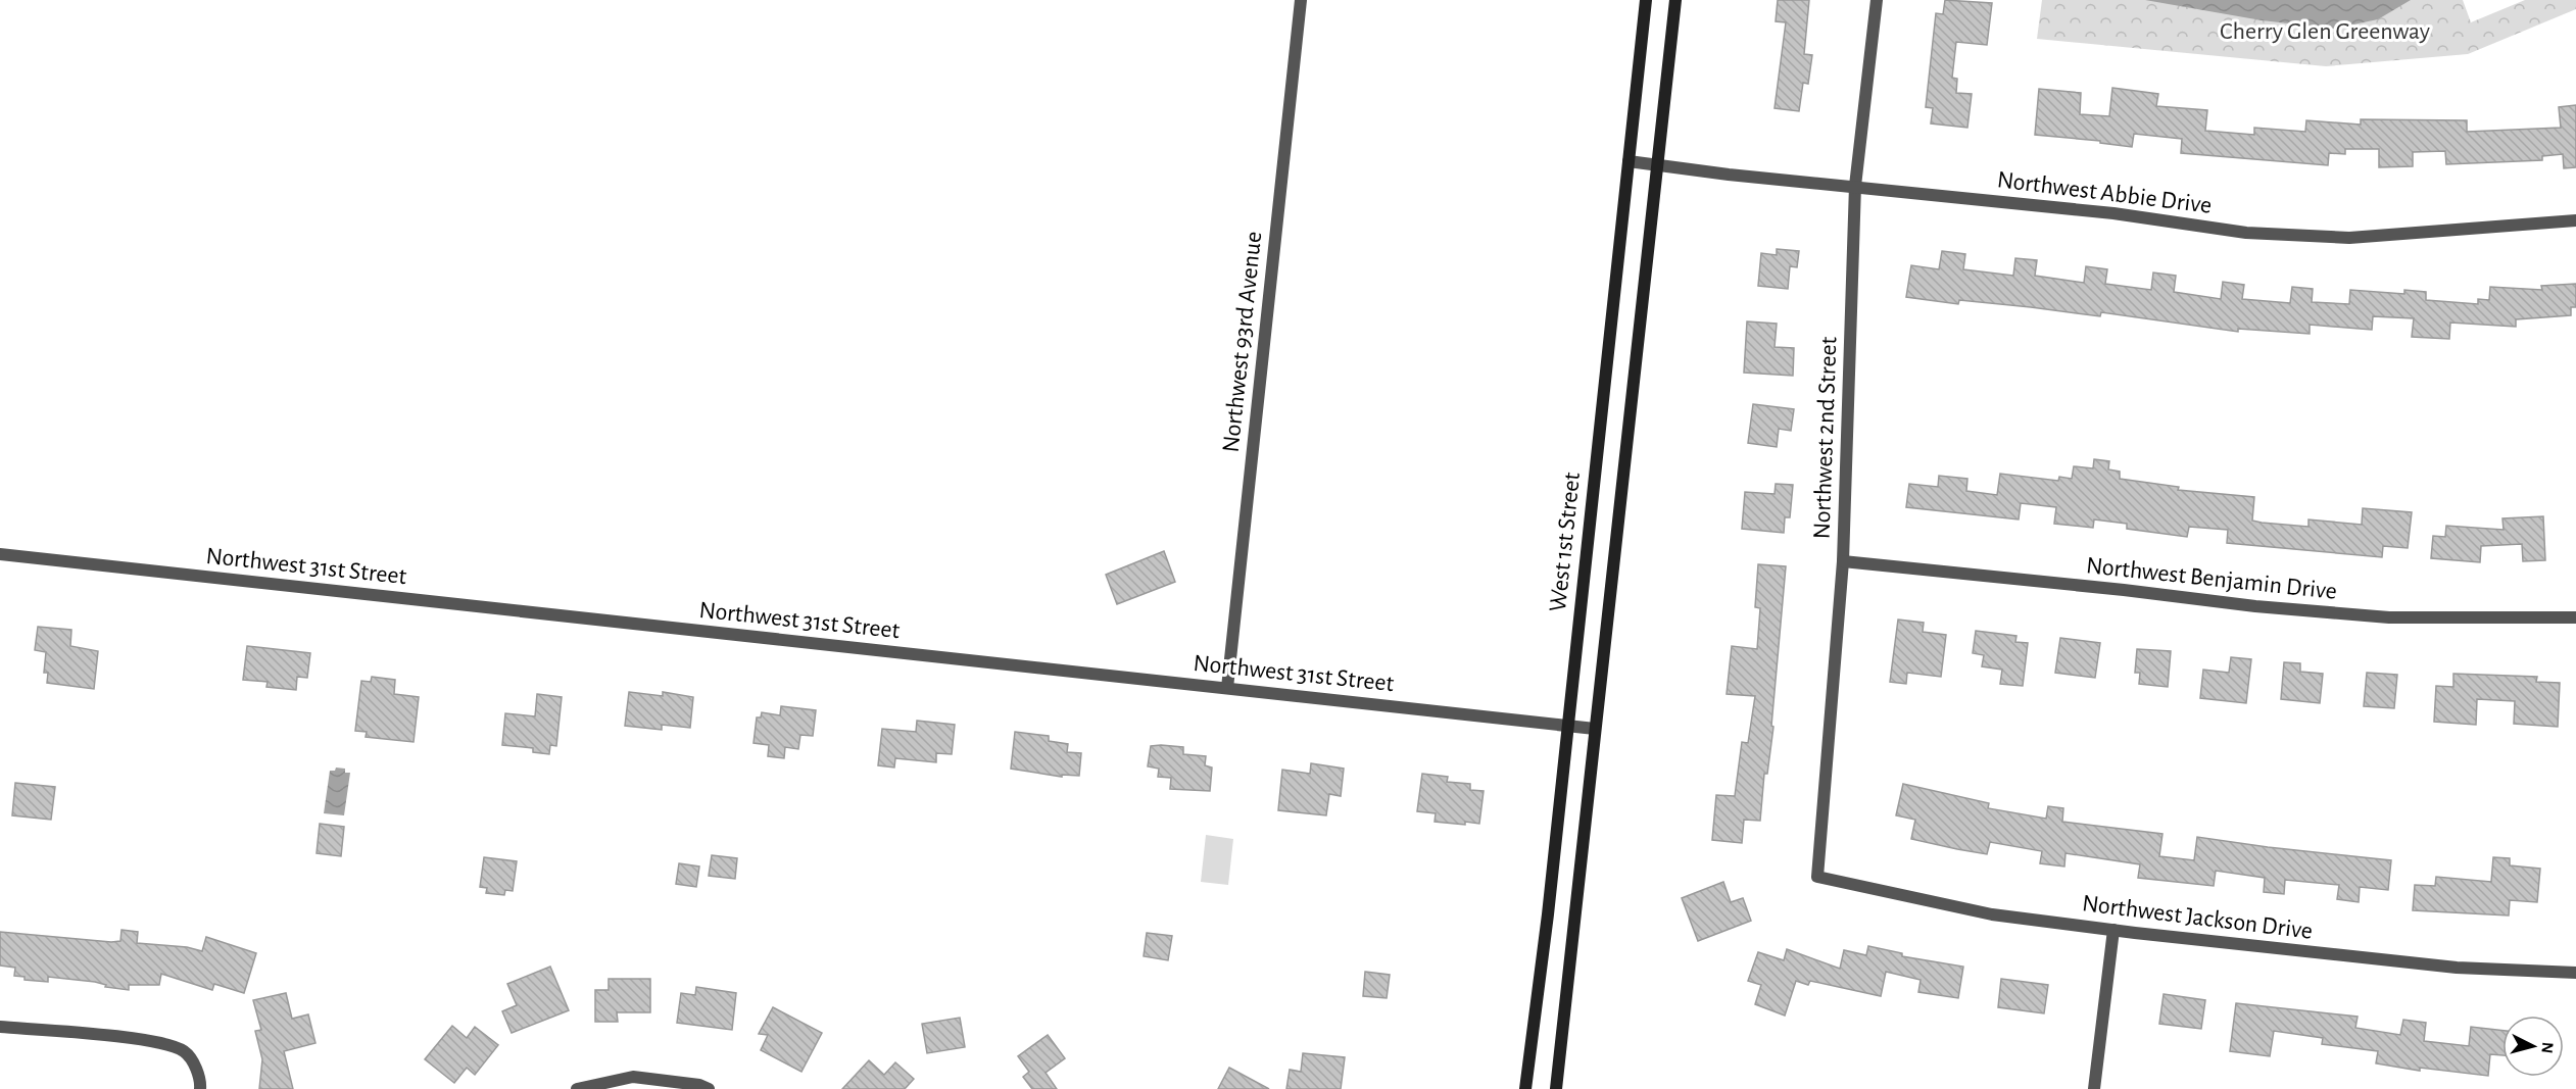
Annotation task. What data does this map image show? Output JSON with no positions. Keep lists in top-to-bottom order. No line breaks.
{"streets":{"main road":["West 1st Street"],"street":["Northwest Abbie Drive","Northwest 93rd Avenue","Northwest 2nd Street","Northwest 31st Street","Northwest Benjamin Drive","Northwest Jackson Drive"]},"crossings":[["Northwest Abbie Drive","Northwest 2nd Street"],["Northwest Abbie Drive","West 1st Street"],["Northwest 93rd Avenue","Northwest 31st Street"],["Northwest 2nd Street","Northwest Benjamin Drive"],["Northwest 2nd Street","Northwest Jackson Drive"],["West 1st Street","Northwest 31st Street"]],"parks":["Cherry Glen Greenway"],"north":"right"}
